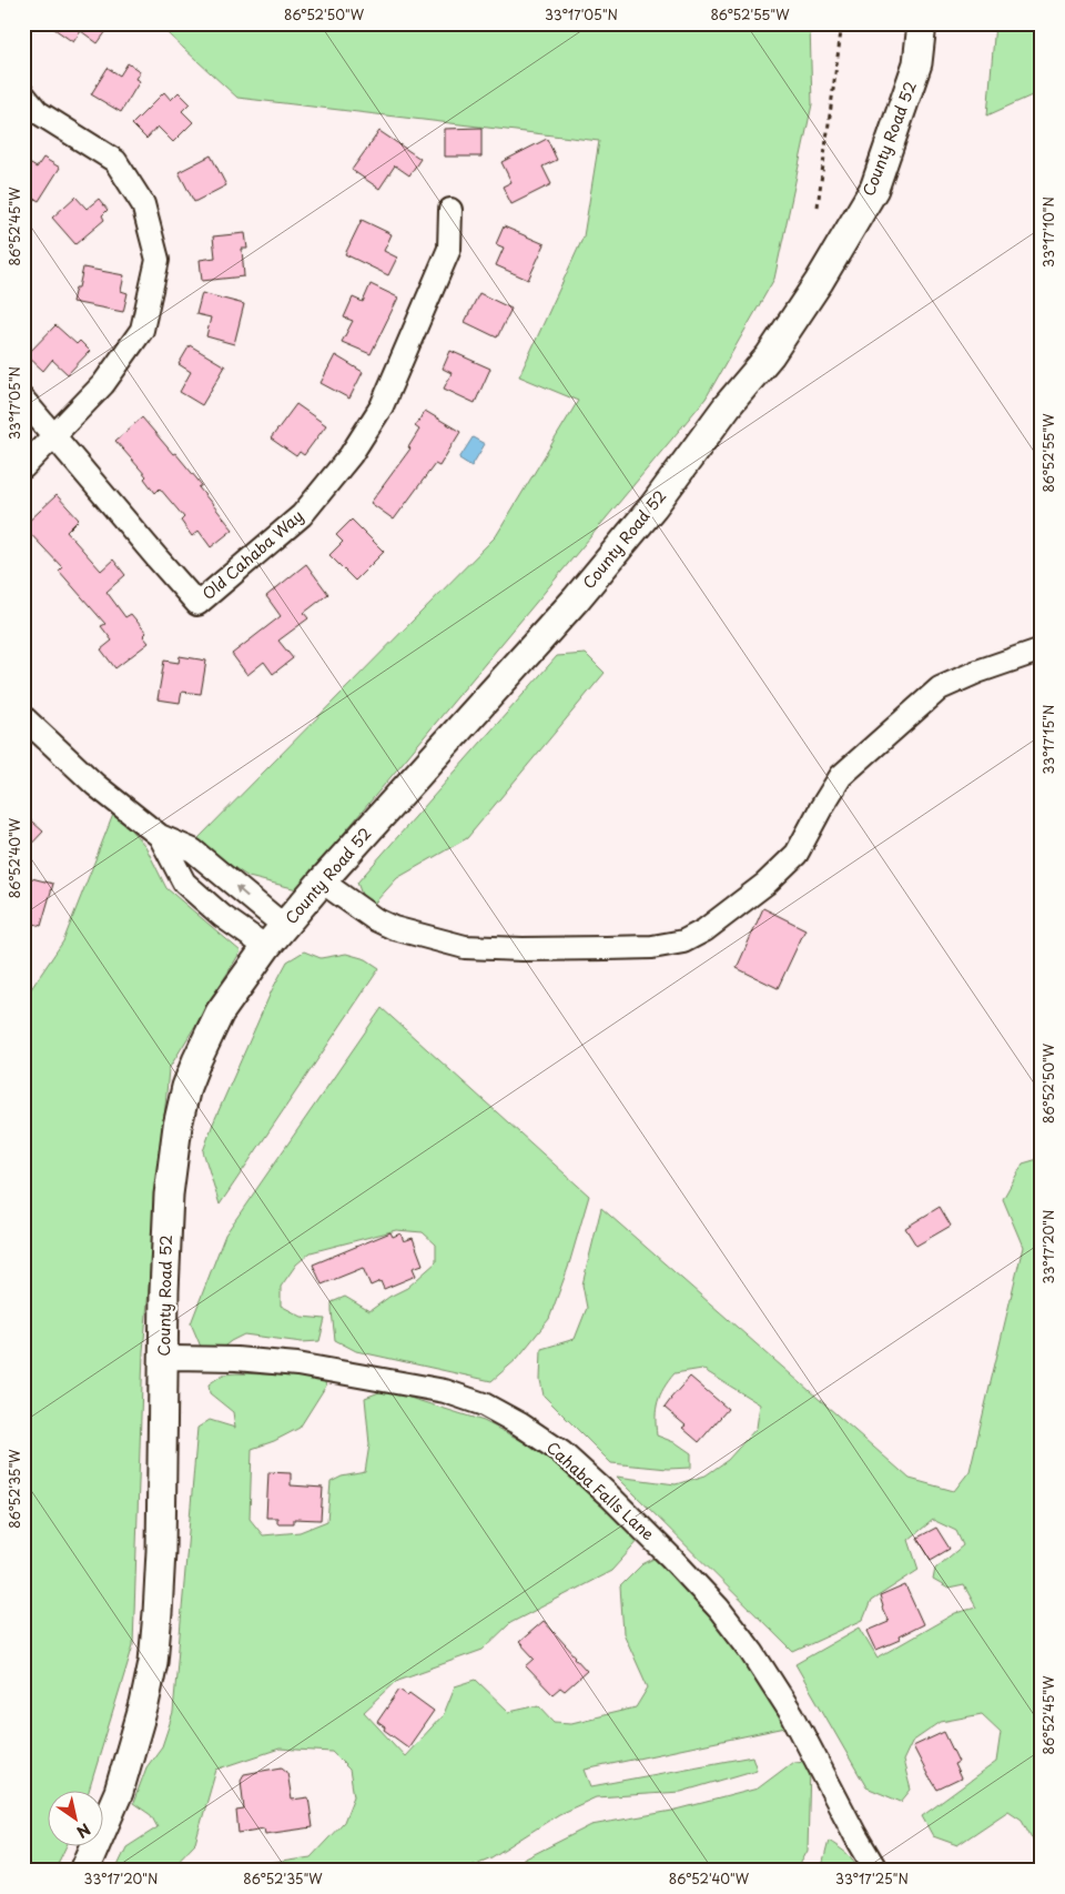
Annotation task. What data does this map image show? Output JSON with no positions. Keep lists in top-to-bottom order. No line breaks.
{"streets":{"main road":["County Road 52"],"street":["Old Cahaba Way","Cahaba Falls Lane"]},"crossings":[["County Road 52","Cahaba Falls Lane"]],"north":"bottom right","coordinates":["86°52'50\"W","33°17'05\"N","86°52'55\"W","86°52'45\"W","33°17'10\"N","33°17'15\"N","86°52'40\"W","33°17'20\"N","86°52'35\"W","33°17'25\"N"]}
